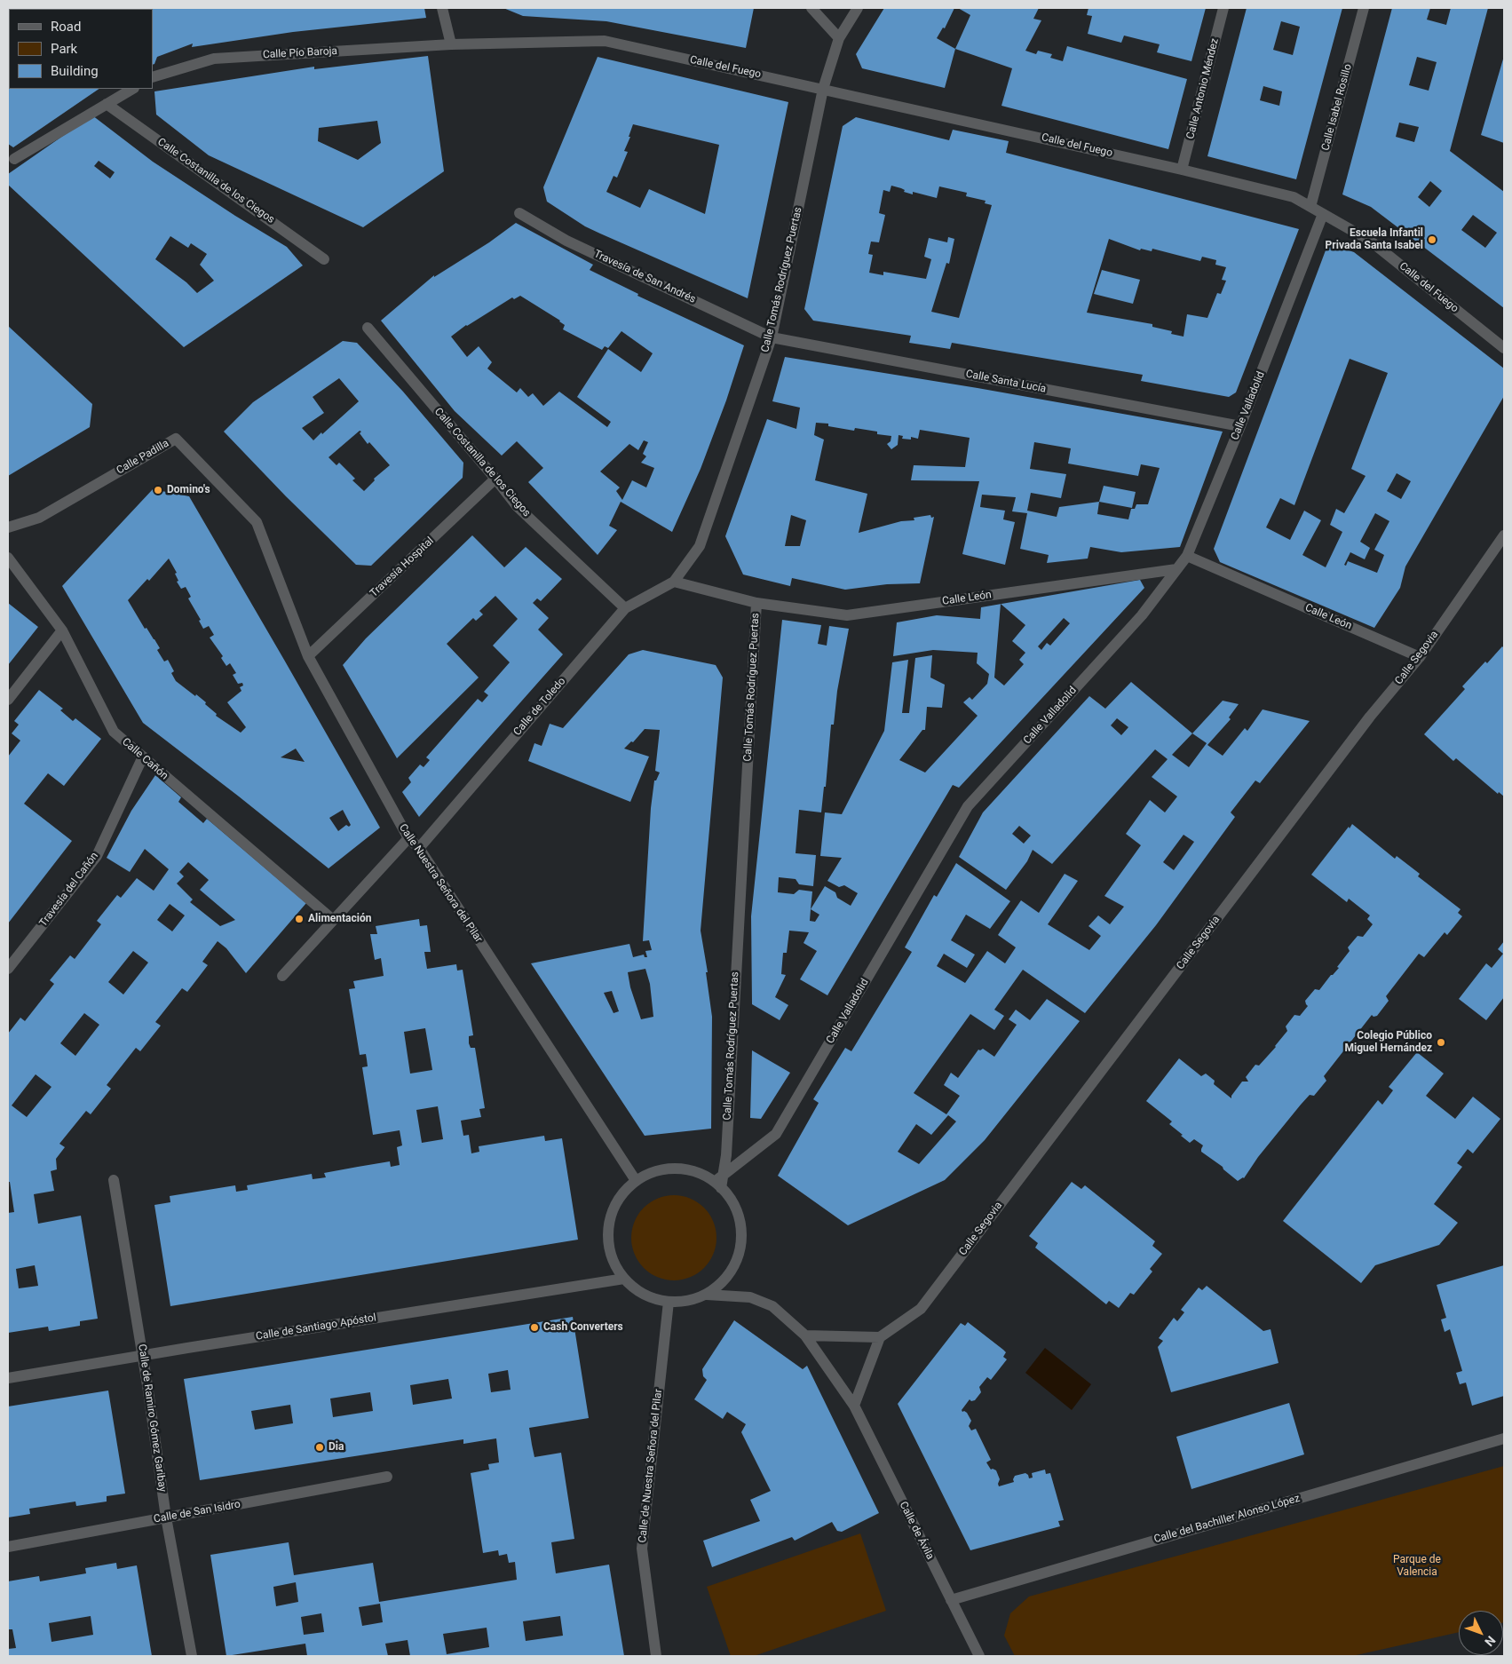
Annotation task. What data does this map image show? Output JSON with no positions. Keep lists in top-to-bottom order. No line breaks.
{"streets":{"street":["Calle Pío Baroja","Calle del Fuego","Calle Antonio Méndez","Calle Isabel Rosillo","Calle Costanilla de los Ciegos","Travesía de San Andrés","Calle Tomás Rodríguez Puertas","Calle Santa Lucía","Calle Valladolid","Calle Padilla","Travesía Hospital","Calle León","Calle Segovia","Calle de Toledo","Calle Cañón","Calle Nuestra Señora del Pilar","Travesía del Cañón","Calle de Santiago Apóstol","Calle de Ramiro Gómez Garibay","Calle de Nuestra Señora del Pilar","Calle de San Isidro","Calle del Bachiller Alonso López","Calle de Ávila"]},"crossings":[["Calle Pío Baroja","Calle del Fuego"],["Calle del Fuego","Calle Antonio Méndez"],["Calle del Fuego","Calle Isabel Rosillo"],["Calle del Fuego","Calle Tomás Rodríguez Puertas"],["Calle del Fuego","Calle Valladolid"],["Calle Costanilla de los Ciegos","Travesía Hospital"],["Calle Costanilla de los Ciegos","Calle de Toledo"],["Travesía de San Andrés","Calle Tomás Rodríguez Puertas"],["Travesía de San Andrés","Calle Santa Lucía"],["Calle Tomás Rodríguez Puertas","Calle Santa Lucía"],["Calle Tomás Rodríguez Puertas","Calle Valladolid"],["Calle Tomás Rodríguez Puertas","Calle León"],["Calle Tomás Rodríguez Puertas","Calle de Toledo"],["Calle Tomás Rodríguez Puertas","Calle Nuestra Señora del Pilar"],["Calle Tomás Rodríguez Puertas","Calle de Santiago Apóstol"],["Calle Tomás Rodríguez Puertas","Calle de Nuestra Señora del Pilar"],["Calle Tomás Rodríguez Puertas","Calle de Ávila"],["Calle Santa Lucía","Calle Valladolid"],["Calle Valladolid","Calle León"],["Calle Valladolid","Calle Nuestra Señora del Pilar"],["Calle Valladolid","Calle de Santiago Apóstol"],["Calle Valladolid","Calle de Nuestra Señora del Pilar"],["Calle Valladolid","Calle de Ávila"],["Calle Padilla","Calle Nuestra Señora del Pilar"],["Travesía Hospital","Calle Nuestra Señora del Pilar"],["Calle León","Calle Segovia"],["Calle de Toledo","Calle Nuestra Señora del Pilar"],["Calle Cañón","Travesía del Cañón"],["Calle Nuestra Señora del Pilar","Calle de Santiago Apóstol"],["Calle Nuestra Señora del Pilar","Calle de Nuestra Señora del Pilar"],["Calle Nuestra Señora del Pilar","Calle de Ávila"],["Calle de Santiago Apóstol","Calle de Ramiro Gómez Garibay"],["Calle de Santiago Apóstol","Calle de Nuestra Señora del Pilar"],["Calle de Santiago Apóstol","Calle de Ávila"],["Calle de Ramiro Gómez Garibay","Calle de San Isidro"],["Calle de Nuestra Señora del Pilar","Calle de Ávila"],["Calle del Bachiller Alonso López","Calle de Ávila"]],"parks":["Parque de Valencia"],"places":["Escuela Infantil Privada Santa Isabel","Domino's","Alimentación","Colegio Público Miguel Hernández","Cash Converters","Dia"],"legend":["Road","Park","Building"],"north":"bottom right"}
